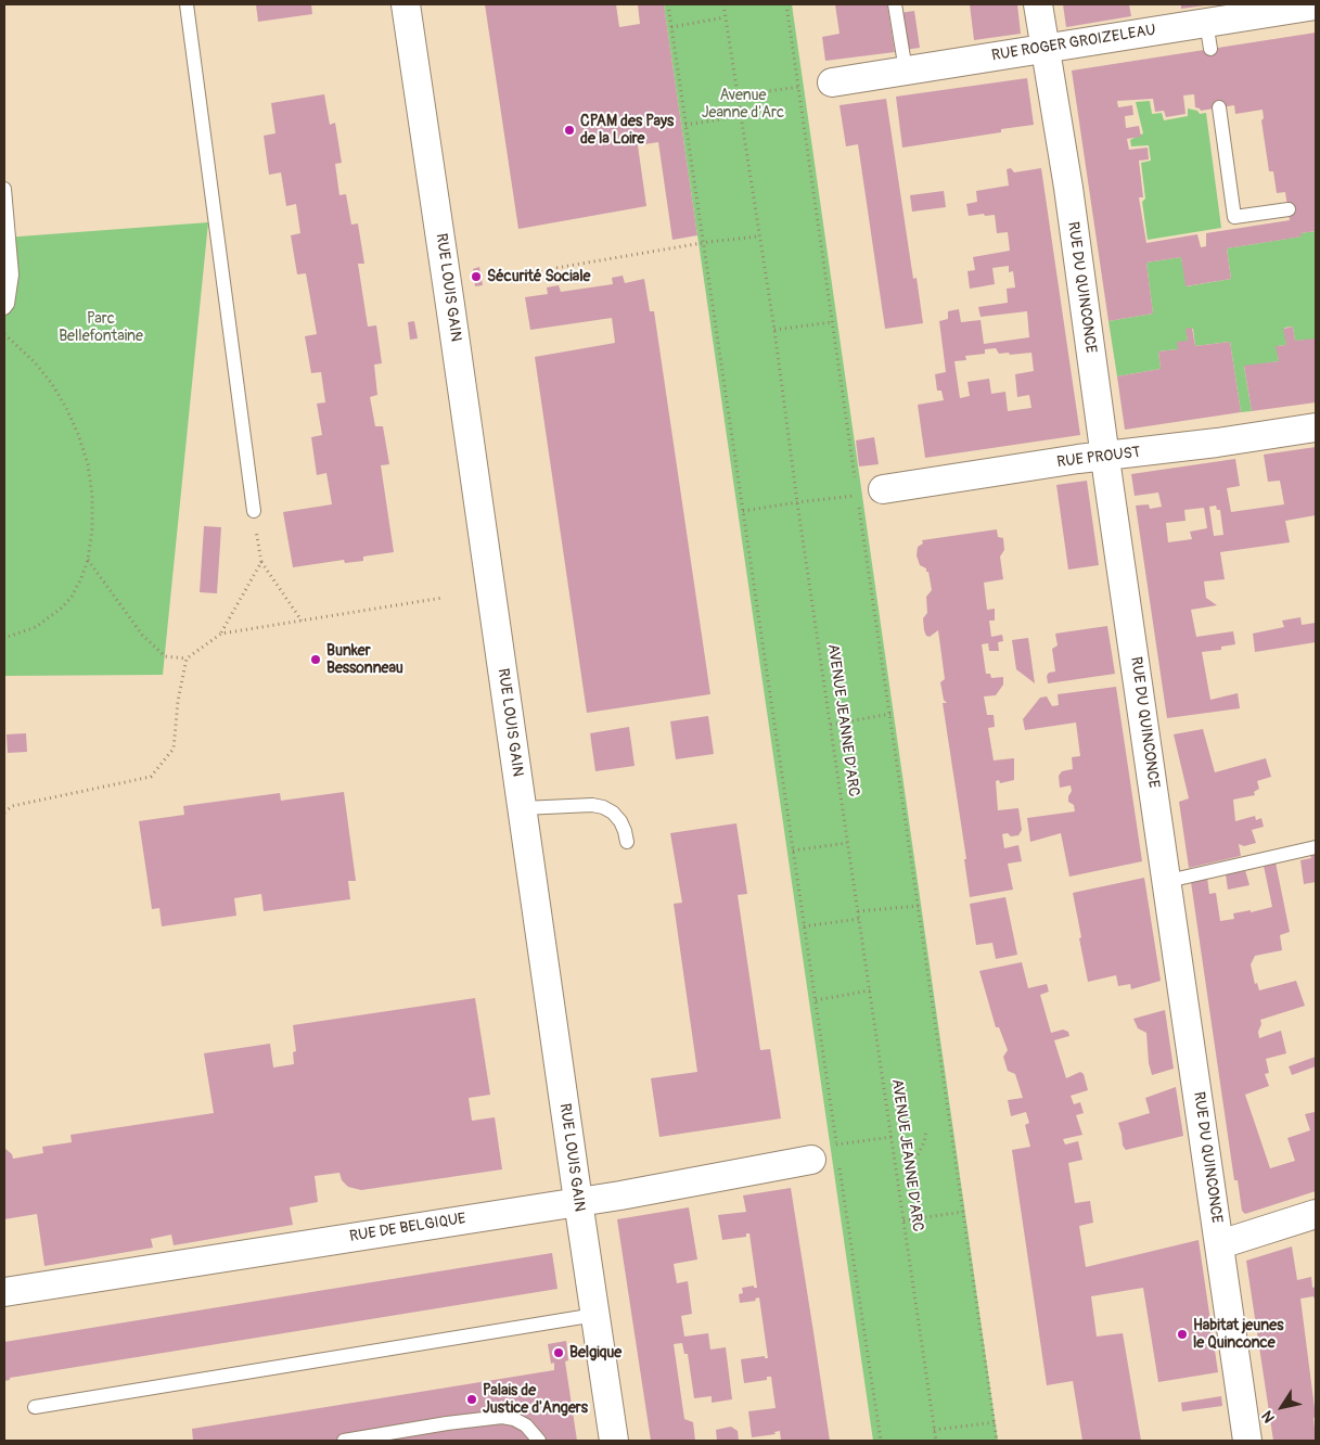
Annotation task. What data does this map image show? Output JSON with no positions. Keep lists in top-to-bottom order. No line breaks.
{"streets":{"street":["RUE ROGER GROIZELEAU","RUE LOUIS GAIN","RUE DU QUINCONCE","RUE PROUST","RUE DE BELGIQUE"],"path":["AVENUE JEANNE D'ARC"]},"crossings":[["RUE ROGER GROIZELEAU","RUE DU QUINCONCE"],["RUE LOUIS GAIN","RUE DE BELGIQUE"],["RUE DU QUINCONCE","RUE PROUST"]],"parks":["Avenue Jeanne d'Arc","Parc Bellefontaine"],"places":["CPAM des Pays de la Loire","Sécurité Sociale","Bunker Bessonneau","Habitat jeunes le Quinconce","Belgique","Palais de Justice d'Angers"],"north":"bottom left"}
